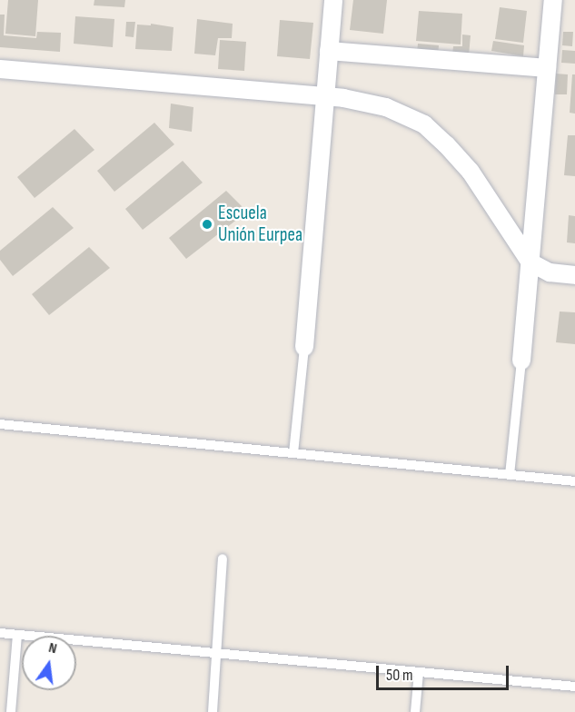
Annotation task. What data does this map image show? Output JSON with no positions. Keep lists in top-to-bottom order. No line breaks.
{"places":["Escuela Unión Eurpea"],"scale_bar":"50 m","north":"top"}
